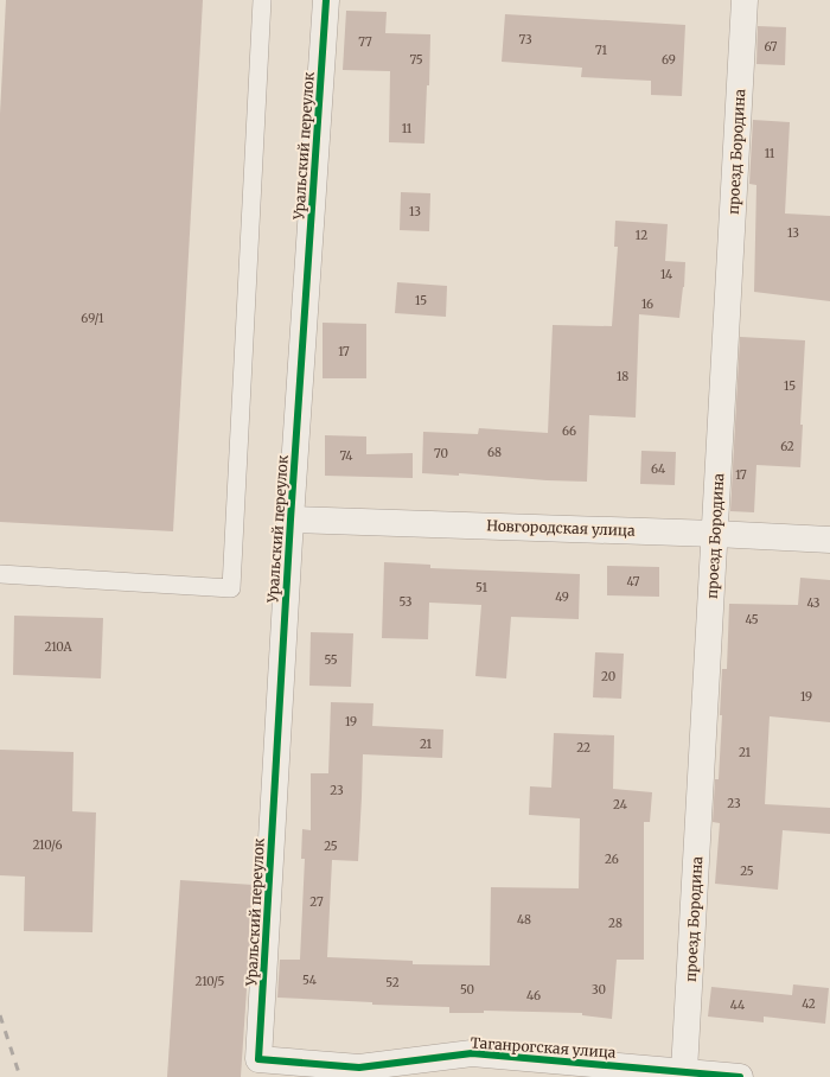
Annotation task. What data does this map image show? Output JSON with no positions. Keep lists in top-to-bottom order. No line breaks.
{"streets":{"street":["Уральский переулок","проезд Бородина","Новгородская улица","Таганрогская улица"]},"crossings":[["Уральский переулок","Новгородская улица"],["Уральский переулок","Таганрогская улица"],["проезд Бородина","Новгородская улица"],["проезд Бородина","Таганрогская улица"]],"house_numbers":["73","77","67","71","75","69","11","11","13","13","12","14","15","16","69/1","17","18","15","66","62","68","70","74","64","17","47","51","49","53","43","45","210А","55","20","19","19","21","22","21","23","23","24","210/6","25","26","25","27","48","28","54","210/5","52","50","30","46","42","44"]}
